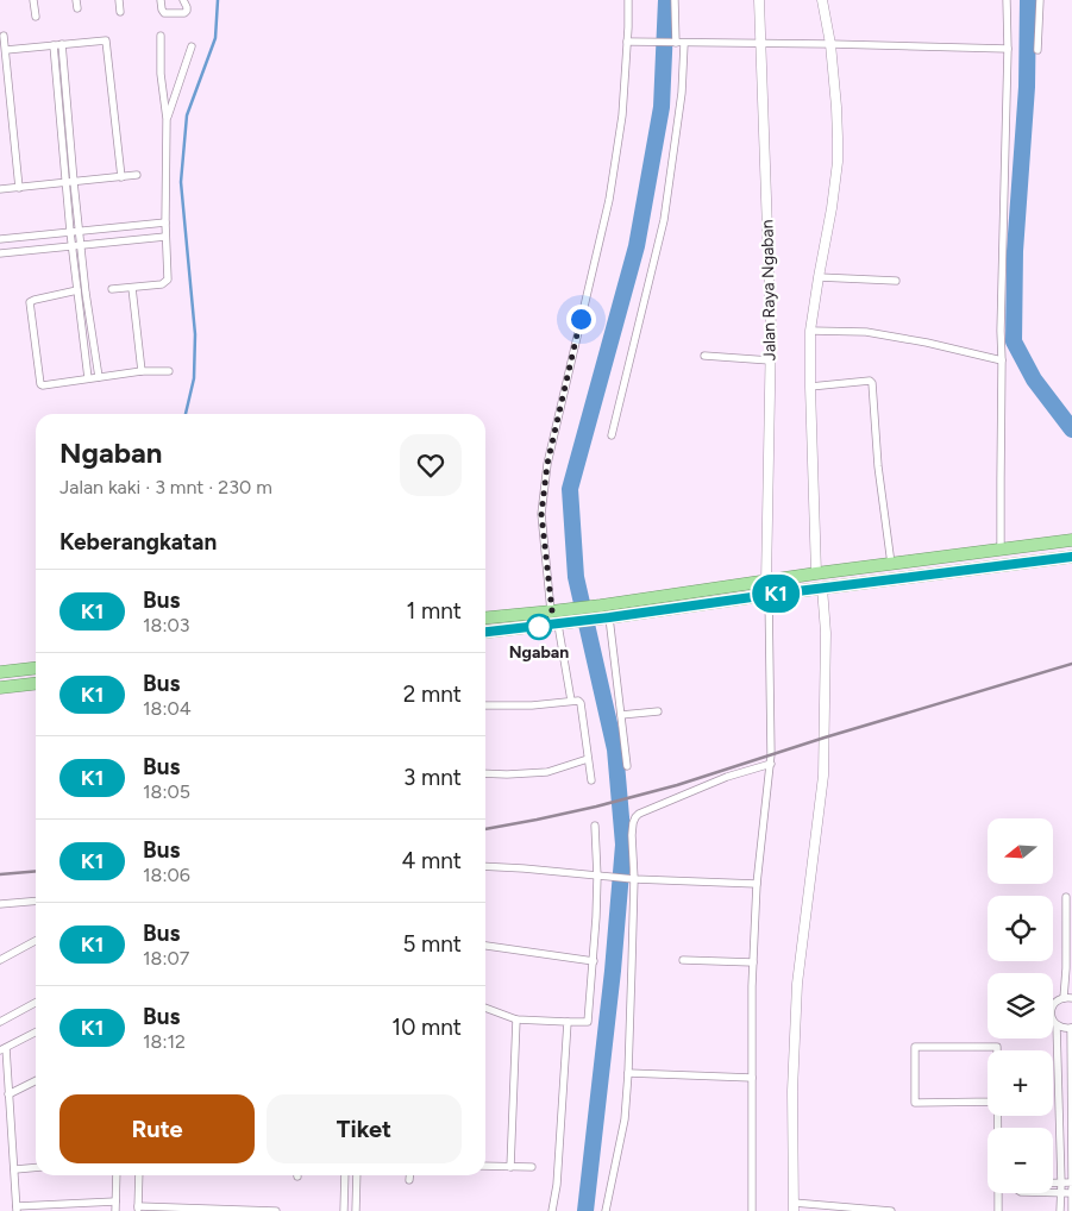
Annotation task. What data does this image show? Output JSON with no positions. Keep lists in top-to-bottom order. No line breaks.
{"streets":{"street":["Jalan Raya Ngaban"]},"places":["Ngaban"],"lines":["bus line K1"],"north":"left","page":{"on_map":"K1","heading":[["Ngaban","Jalan kaki · 3 mnt · 230 m"],"Keberangkatan"],"list":[{"mark":"K1","name":"Bus","note":"18:03","value":"1 mnt"},{"mark":"K1","name":"Bus","note":"18:04","value":"2 mnt"},{"mark":"K1","name":"Bus","note":"18:05","value":"3 mnt"},{"mark":"K1","name":"Bus","note":"18:06","value":"4 mnt"},{"mark":"K1","name":"Bus","note":"18:07","value":"5 mnt"},{"mark":"K1","name":"Bus","note":"18:12","value":"10 mnt"}],"map_buttons":["+","−"],"buttons":["Rute","Tiket"]}}
